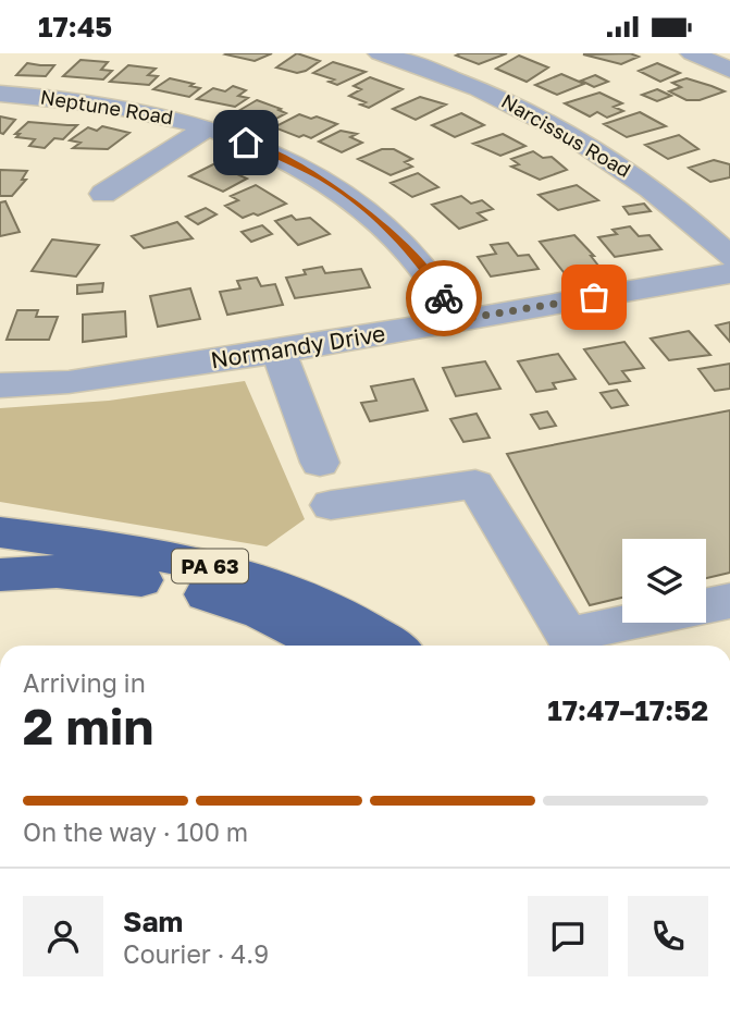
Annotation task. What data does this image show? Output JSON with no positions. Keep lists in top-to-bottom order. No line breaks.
{"streets":{"highway":["PA 63"],"street":["Neptune Road","Narcissus Road","Normandy Drive"]},"crossings":[["Neptune Road","Normandy Drive"]],"page":{"status":"17:45","heading":["2 min","Arriving in","17:47–17:52"],"panel":["Sam","Courier · 4.9"],"bar":"On the way · 100 m"}}
